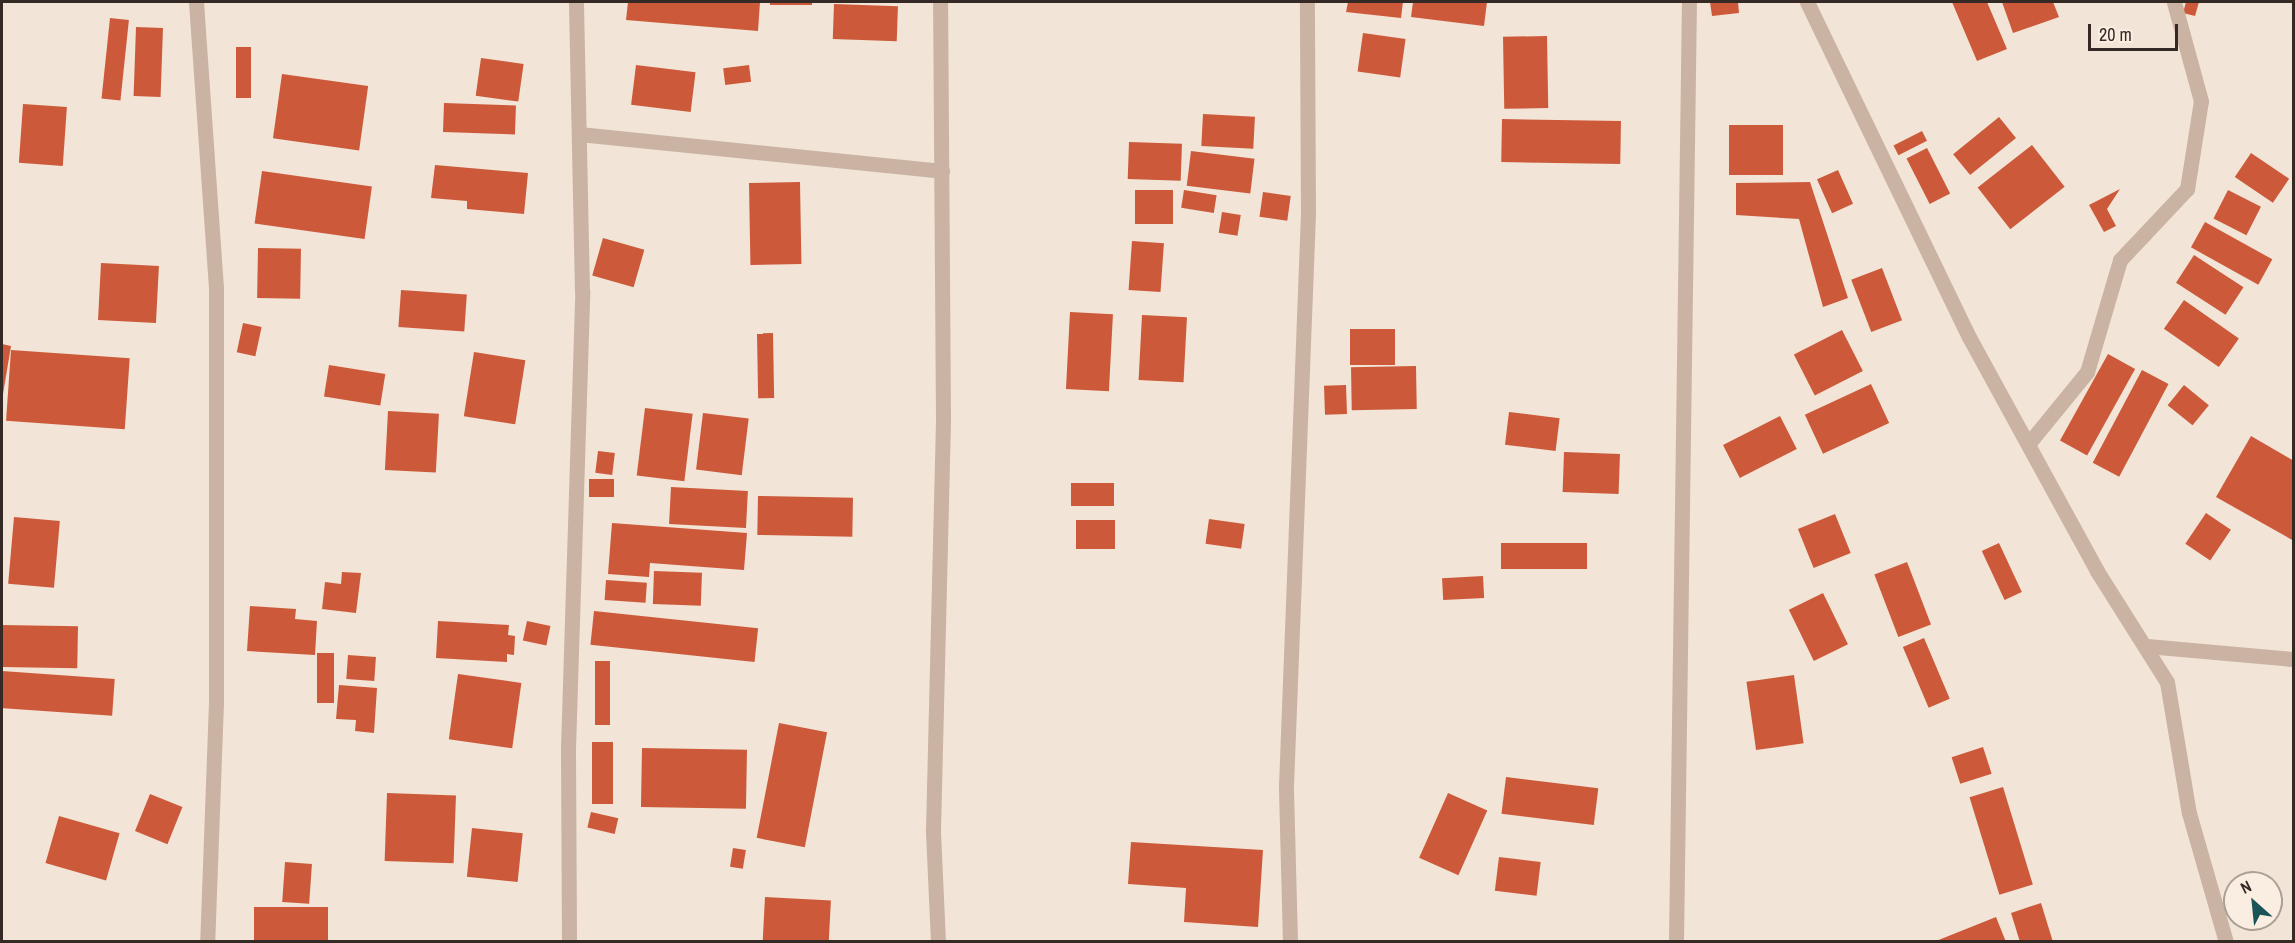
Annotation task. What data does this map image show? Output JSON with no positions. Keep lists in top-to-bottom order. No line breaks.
{"scale_bar":"20 m","north":"top left"}
